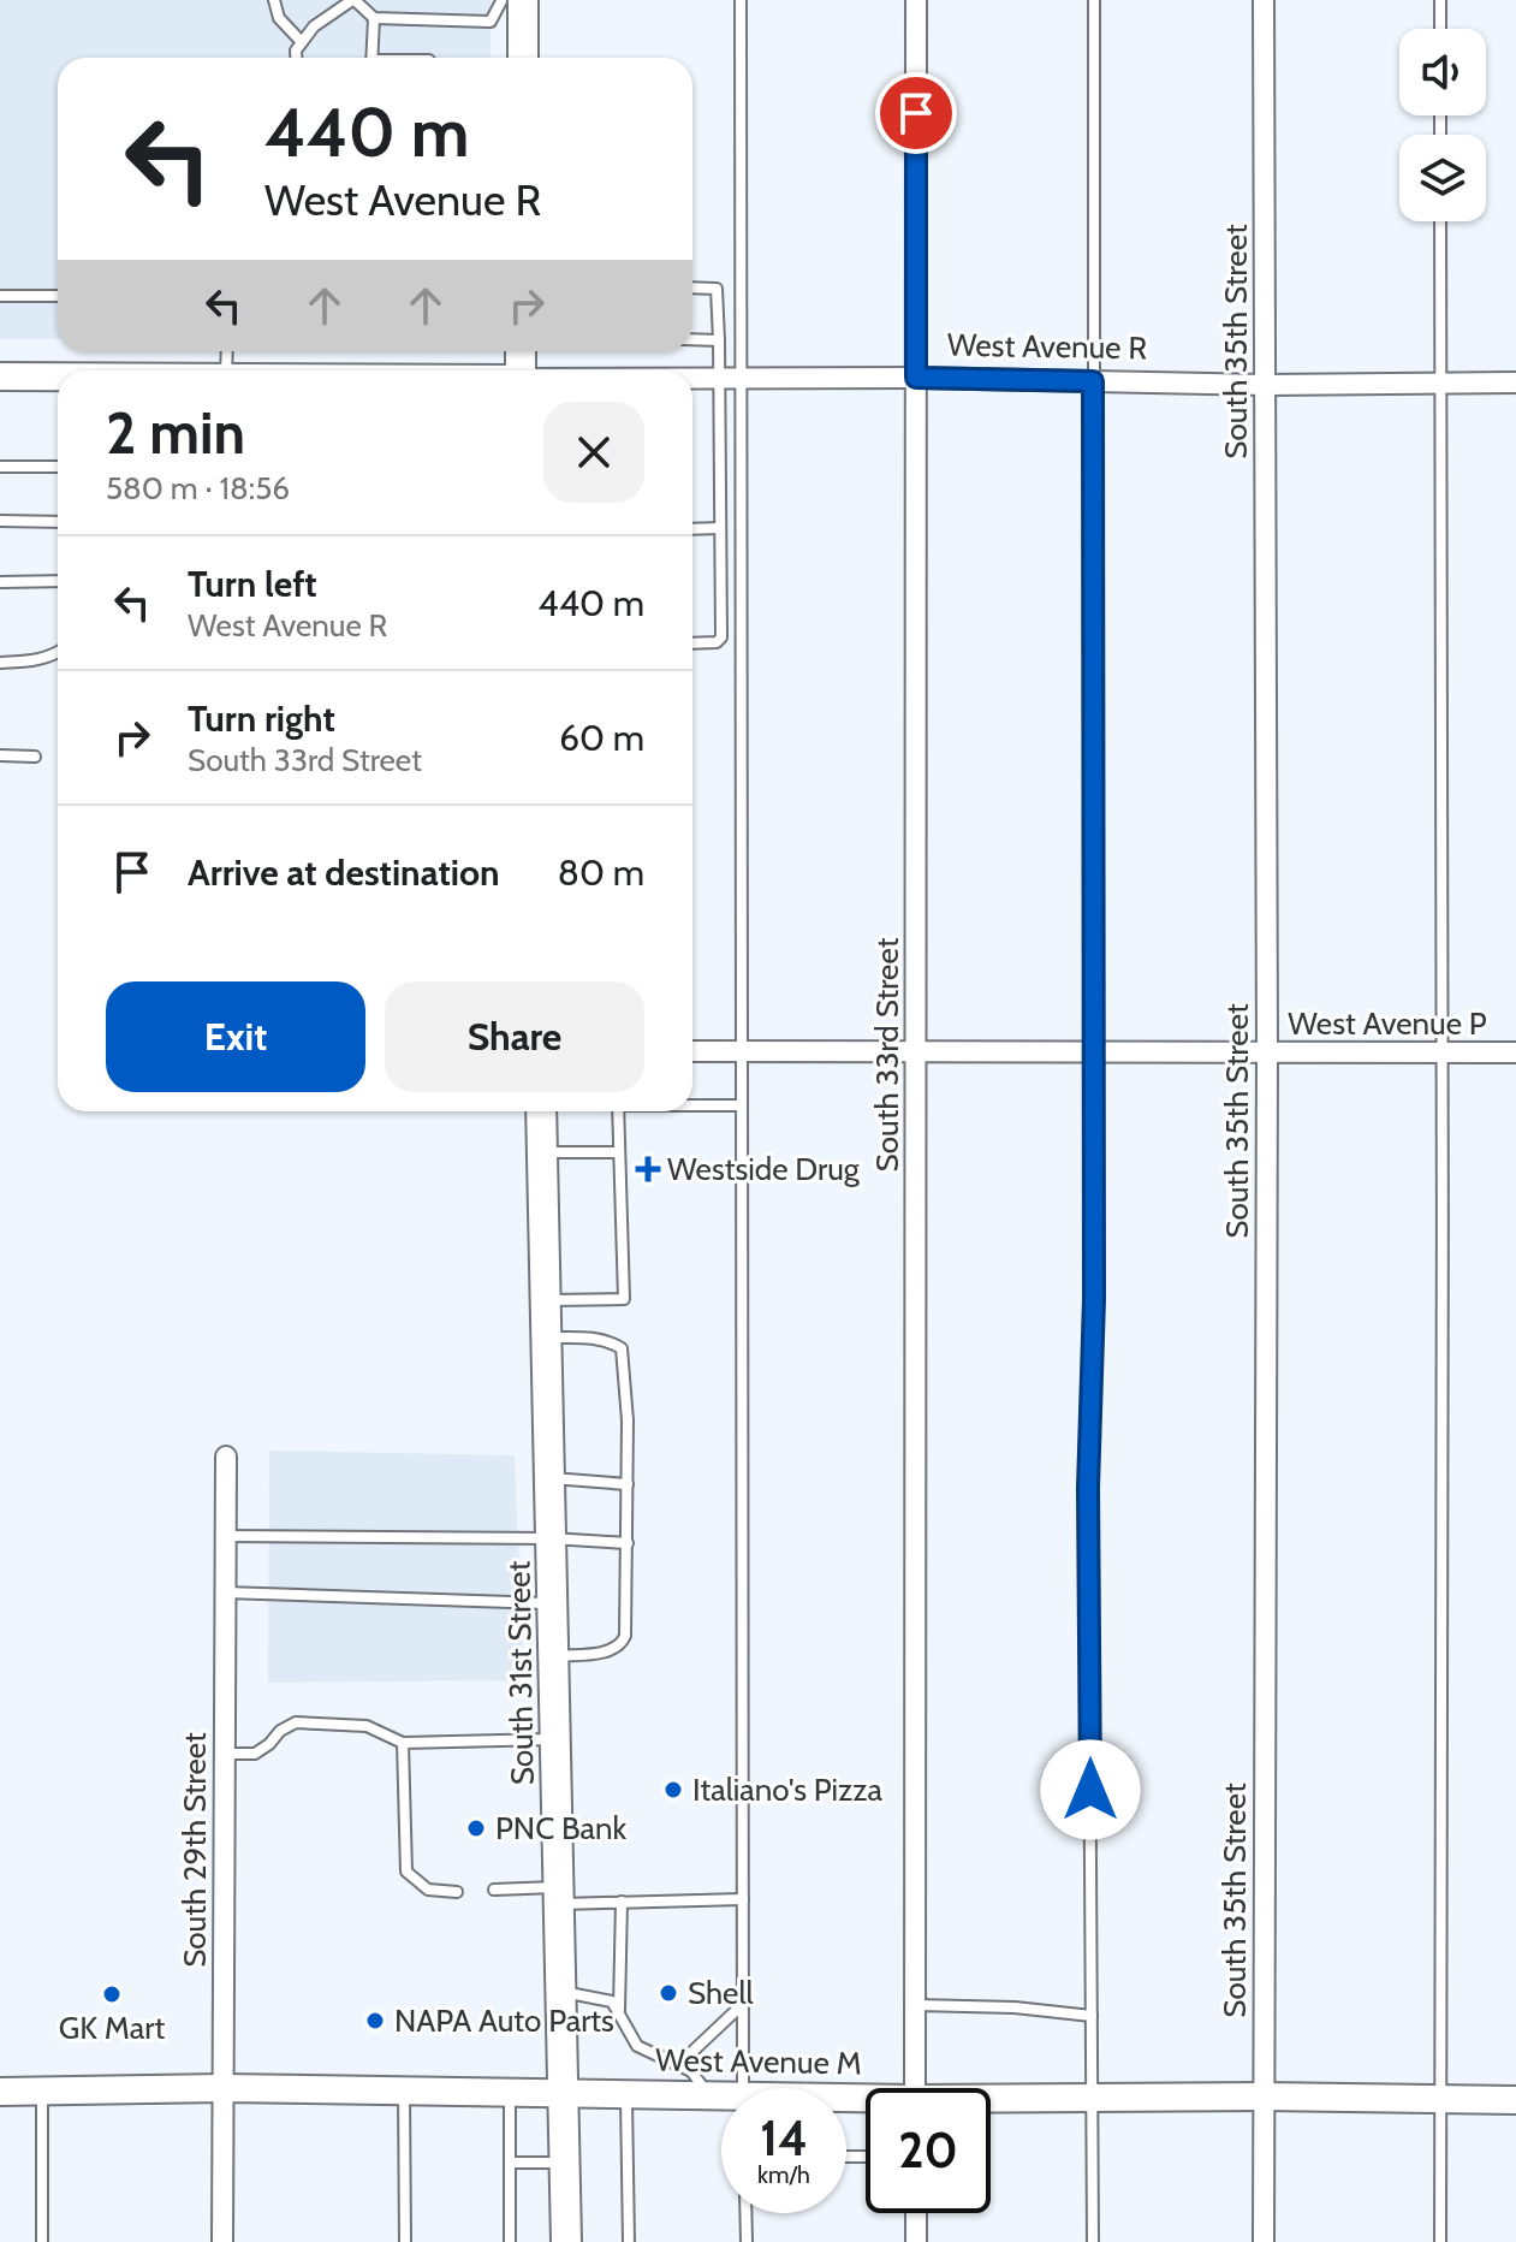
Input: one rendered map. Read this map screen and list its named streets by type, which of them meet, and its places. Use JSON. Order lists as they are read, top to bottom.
{
  "streets": {
    "main road": ["South 31st Street"],
    "street": [
      "South 35th Street",
      "West Avenue R",
      "West Avenue P",
      "South 33rd Street",
      "South 29th Street",
      "West Avenue M"
    ]
  },
  "crossings": [
    ["South 35th Street", "West Avenue R"],
    ["South 35th Street", "West Avenue P"],
    ["South 35th Street", "West Avenue M"],
    ["West Avenue R", "South 33rd Street"],
    ["West Avenue P", "South 33rd Street"],
    ["South 31st Street", "West Avenue M"],
    ["South 29th Street", "West Avenue M"]
  ],
  "places": {
    "health": ["Westside Drug"],
    "other": [
      "Italiano's Pizza",
      "PNC Bank",
      "Shell",
      "GK Mart",
      "NAPA Auto Parts"
    ]
  },
  "page": {
    "turn": ["440 m", "West Avenue R"],
    "heading": ["2 min", "580 m · 18:56"],
    "list": [
      {
        "name": "Turn left",
        "note": "West Avenue R",
        "value": "440 m"
      },
      {
        "name": "Turn right",
        "note": "South 33rd Street",
        "value": "60 m"
      },
      {
        "name": "Arrive at destination",
        "value": "80 m"
      }
    ],
    "buttons": ["Exit", "Share"],
    "speed": "14 km/h",
    "limit": "20"
  }
}
